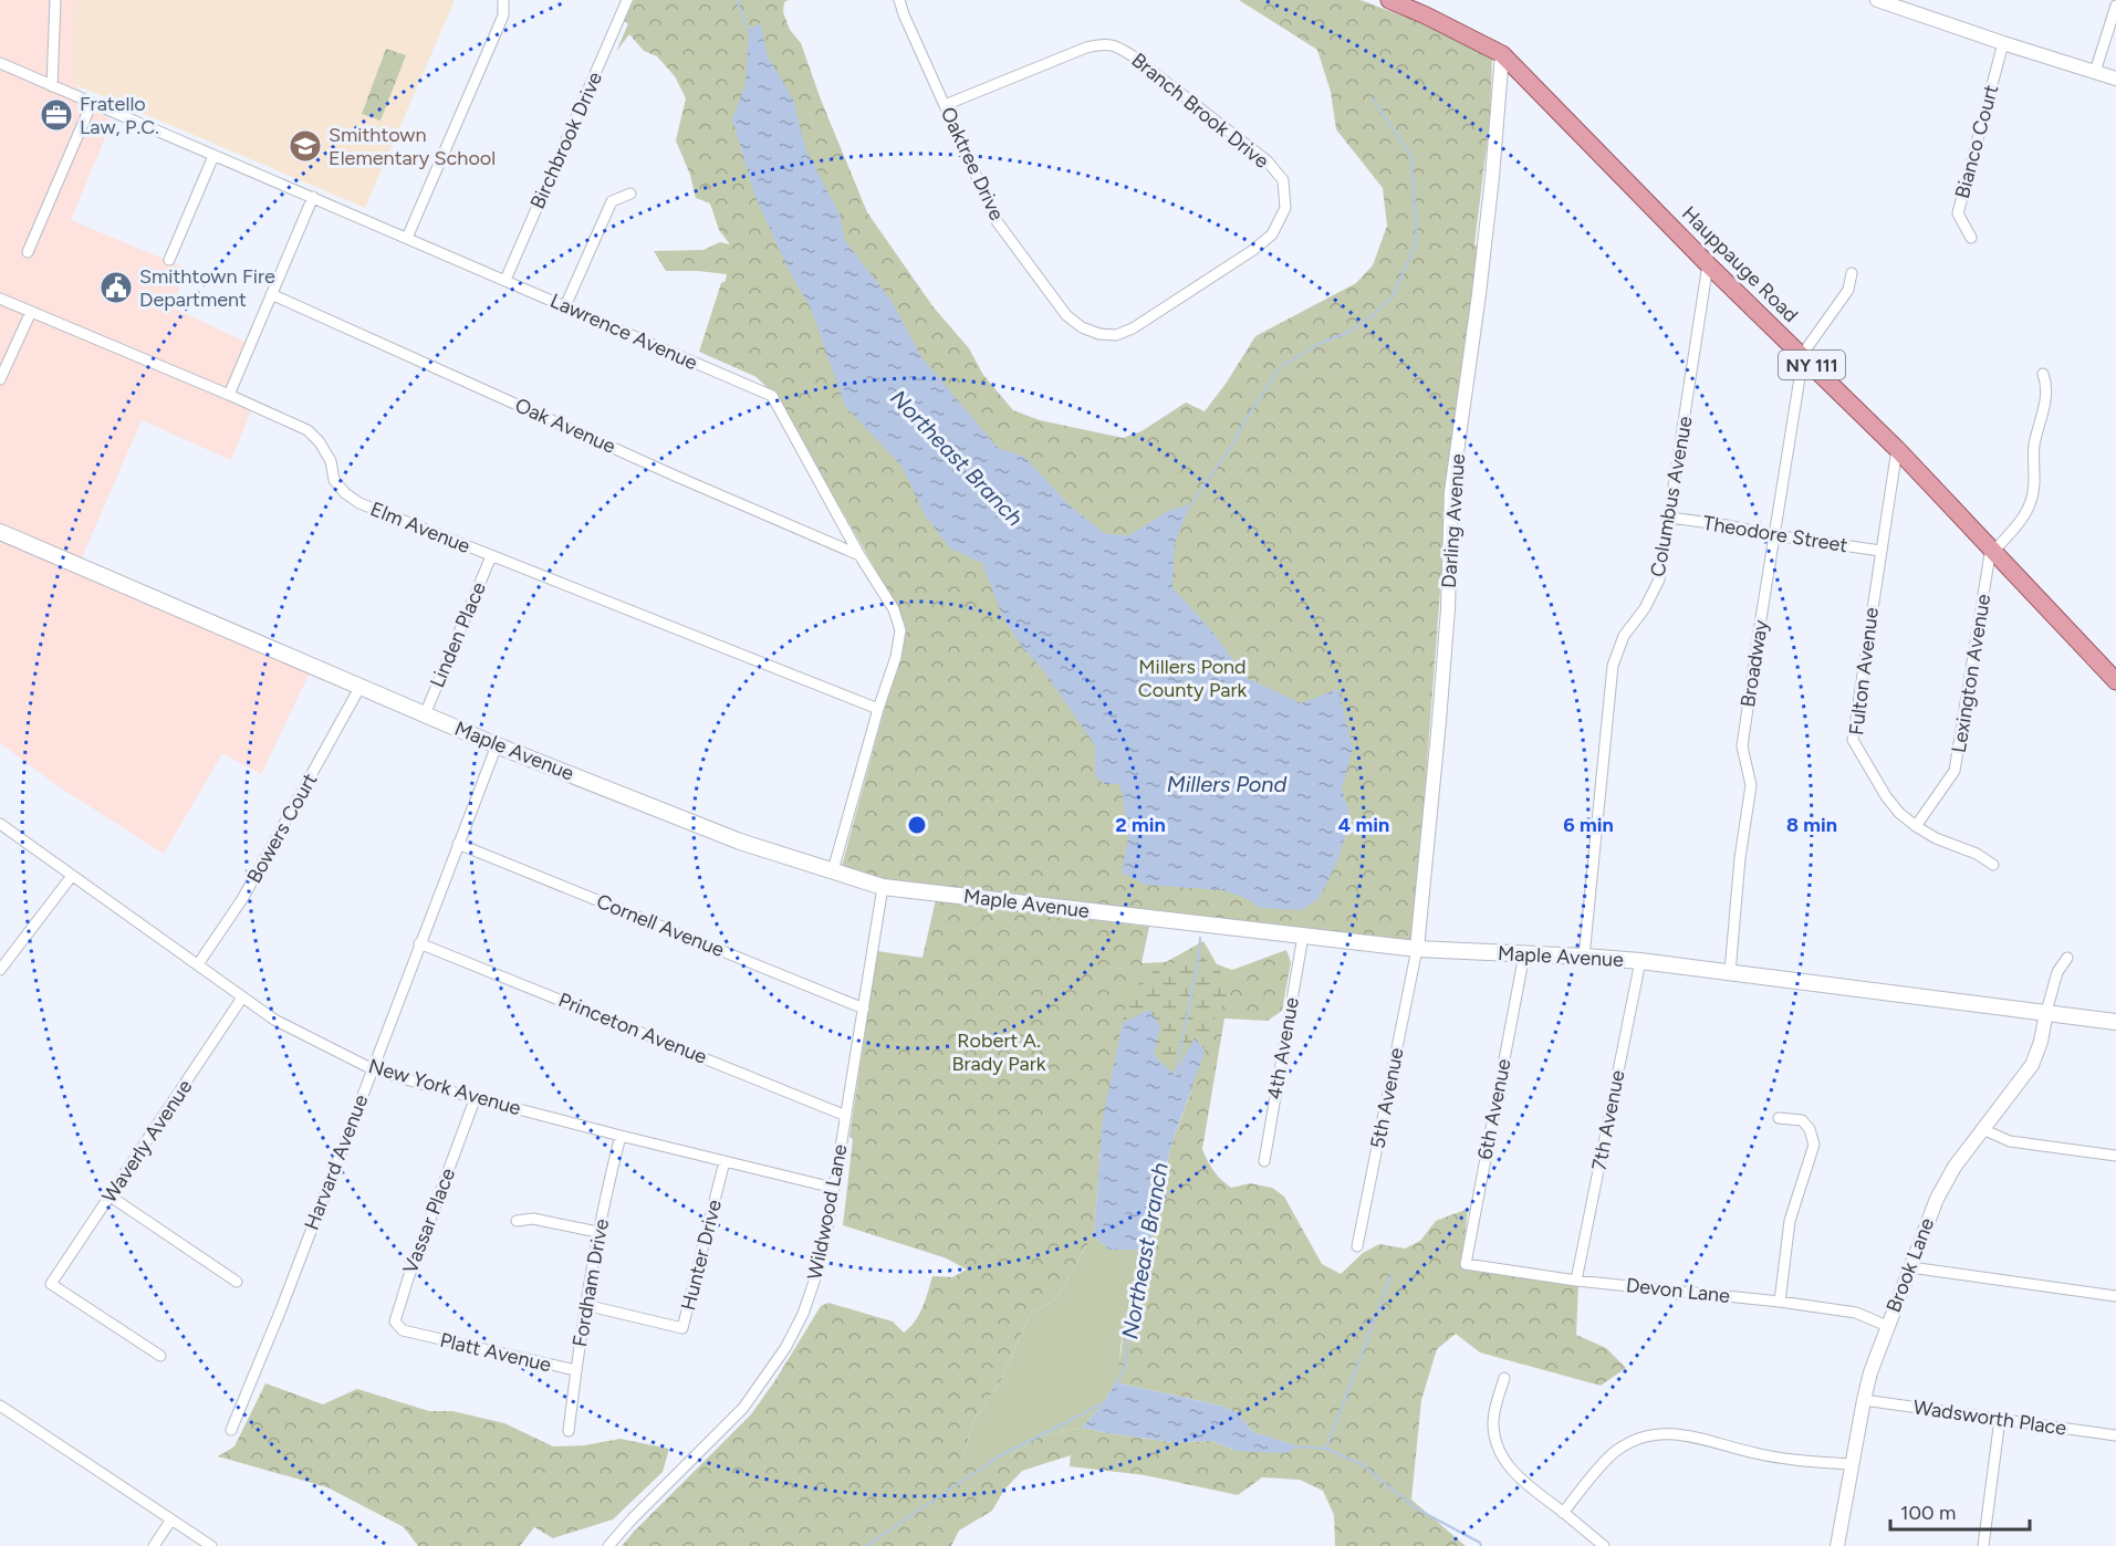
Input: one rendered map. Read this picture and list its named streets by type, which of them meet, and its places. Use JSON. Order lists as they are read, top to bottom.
{
  "streets": {
    "main road": ["Hauppauge Road", "NY 111", "Maple Avenue"],
    "street": [
      "Branch Brook Drive",
      "Birchbrook Drive",
      "Bianco Court",
      "Oaktree Drive",
      "Lawrence Avenue",
      "Oak Avenue",
      "Columbus Avenue",
      "Darling Avenue",
      "Elm Avenue",
      "Theodore Street",
      "Linden Place",
      "Broadway",
      "Fulton Avenue",
      "Lexington Avenue",
      "Bowers Court",
      "Cornell Avenue",
      "Princeton Avenue",
      "4th Avenue",
      "New York Avenue",
      "5th Avenue",
      "6th Avenue",
      "7th Avenue",
      "Waverly Avenue",
      "Harvard Avenue",
      "Wildwood Lane",
      "Vassar Place",
      "Hunter Drive",
      "Brook Lane",
      "Fordham Drive",
      "Devon Lane",
      "Platt Avenue",
      "Wadsworth Place"
    ]
  },
  "crossings": [
    ["Branch Brook Drive", "Oaktree Drive"],
    ["Birchbrook Drive", "Lawrence Avenue"],
    ["Hauppauge Road", "Columbus Avenue"],
    ["Hauppauge Road", "Darling Avenue"],
    ["Hauppauge Road", "Broadway"],
    ["Hauppauge Road", "Fulton Avenue"],
    ["Hauppauge Road", "Lexington Avenue"],
    ["Lawrence Avenue", "Oak Avenue"],
    ["Lawrence Avenue", "Elm Avenue"],
    ["Lawrence Avenue", "Maple Avenue"],
    ["Columbus Avenue", "Theodore Street"],
    ["Columbus Avenue", "Maple Avenue"],
    ["Darling Avenue", "Maple Avenue"],
    ["Darling Avenue", "5th Avenue"],
    ["Elm Avenue", "Linden Place"],
    ["Theodore Street", "Broadway"],
    ["Theodore Street", "Fulton Avenue"],
    ["Linden Place", "Maple Avenue"],
    ["Broadway", "Maple Avenue"],
    ["Fulton Avenue", "Lexington Avenue"],
    ["Maple Avenue", "Bowers Court"],
    ["Maple Avenue", "4th Avenue"],
    ["Maple Avenue", "5th Avenue"],
    ["Maple Avenue", "6th Avenue"],
    ["Maple Avenue", "7th Avenue"],
    ["Maple Avenue", "Harvard Avenue"],
    ["Maple Avenue", "Wildwood Lane"],
    ["Maple Avenue", "Brook Lane"],
    ["Bowers Court", "New York Avenue"],
    ["Cornell Avenue", "Harvard Avenue"],
    ["Cornell Avenue", "Wildwood Lane"],
    ["Princeton Avenue", "Harvard Avenue"],
    ["Princeton Avenue", "Wildwood Lane"],
    ["New York Avenue", "Waverly Avenue"],
    ["New York Avenue", "Harvard Avenue"],
    ["New York Avenue", "Wildwood Lane"],
    ["New York Avenue", "Vassar Place"],
    ["New York Avenue", "Hunter Drive"],
    ["New York Avenue", "Fordham Drive"],
    ["6th Avenue", "Devon Lane"],
    ["7th Avenue", "Devon Lane"],
    ["Vassar Place", "Platt Avenue"],
    ["Hunter Drive", "Fordham Drive"],
    ["Brook Lane", "Devon Lane"],
    ["Brook Lane", "Wadsworth Place"],
    ["Fordham Drive", "Platt Avenue"]
  ],
  "water": ["Northeast Branch", "Millers Pond"],
  "parks": ["Millers Pond County Park", "Robert A. Brady Park"],
  "places": {
    "office": ["Fratello Law, P.C."],
    "school or university": ["Smithtown Elementary School"],
    "public building": ["Smithtown Fire Department"]
  },
  "scale_bar": "100 m",
  "rings": [
    "2 min",
    "4 min",
    "6 min",
    "8 min"
  ]
}
